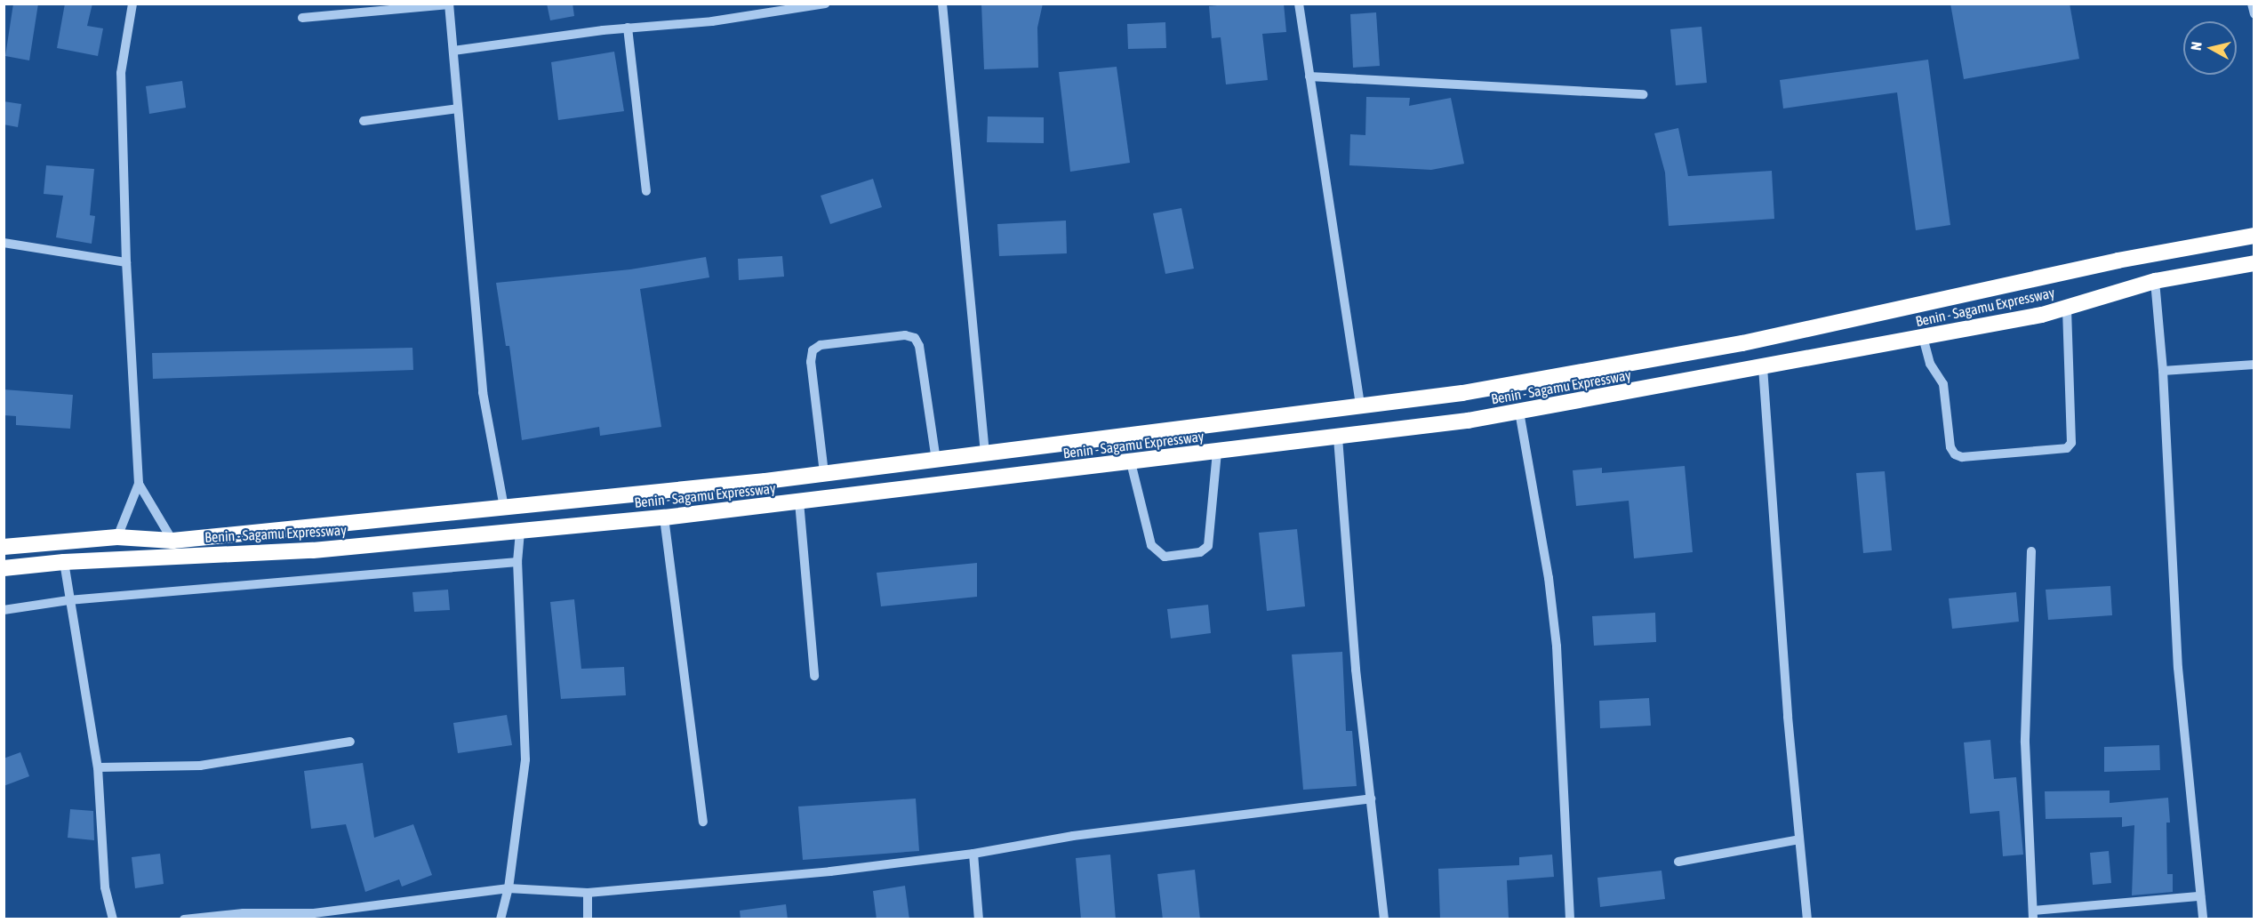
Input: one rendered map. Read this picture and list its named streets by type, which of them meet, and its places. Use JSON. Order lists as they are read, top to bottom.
{
  "streets": {
    "highway": ["Benin - Sagamu Expressway"]
  },
  "north": "left"
}
